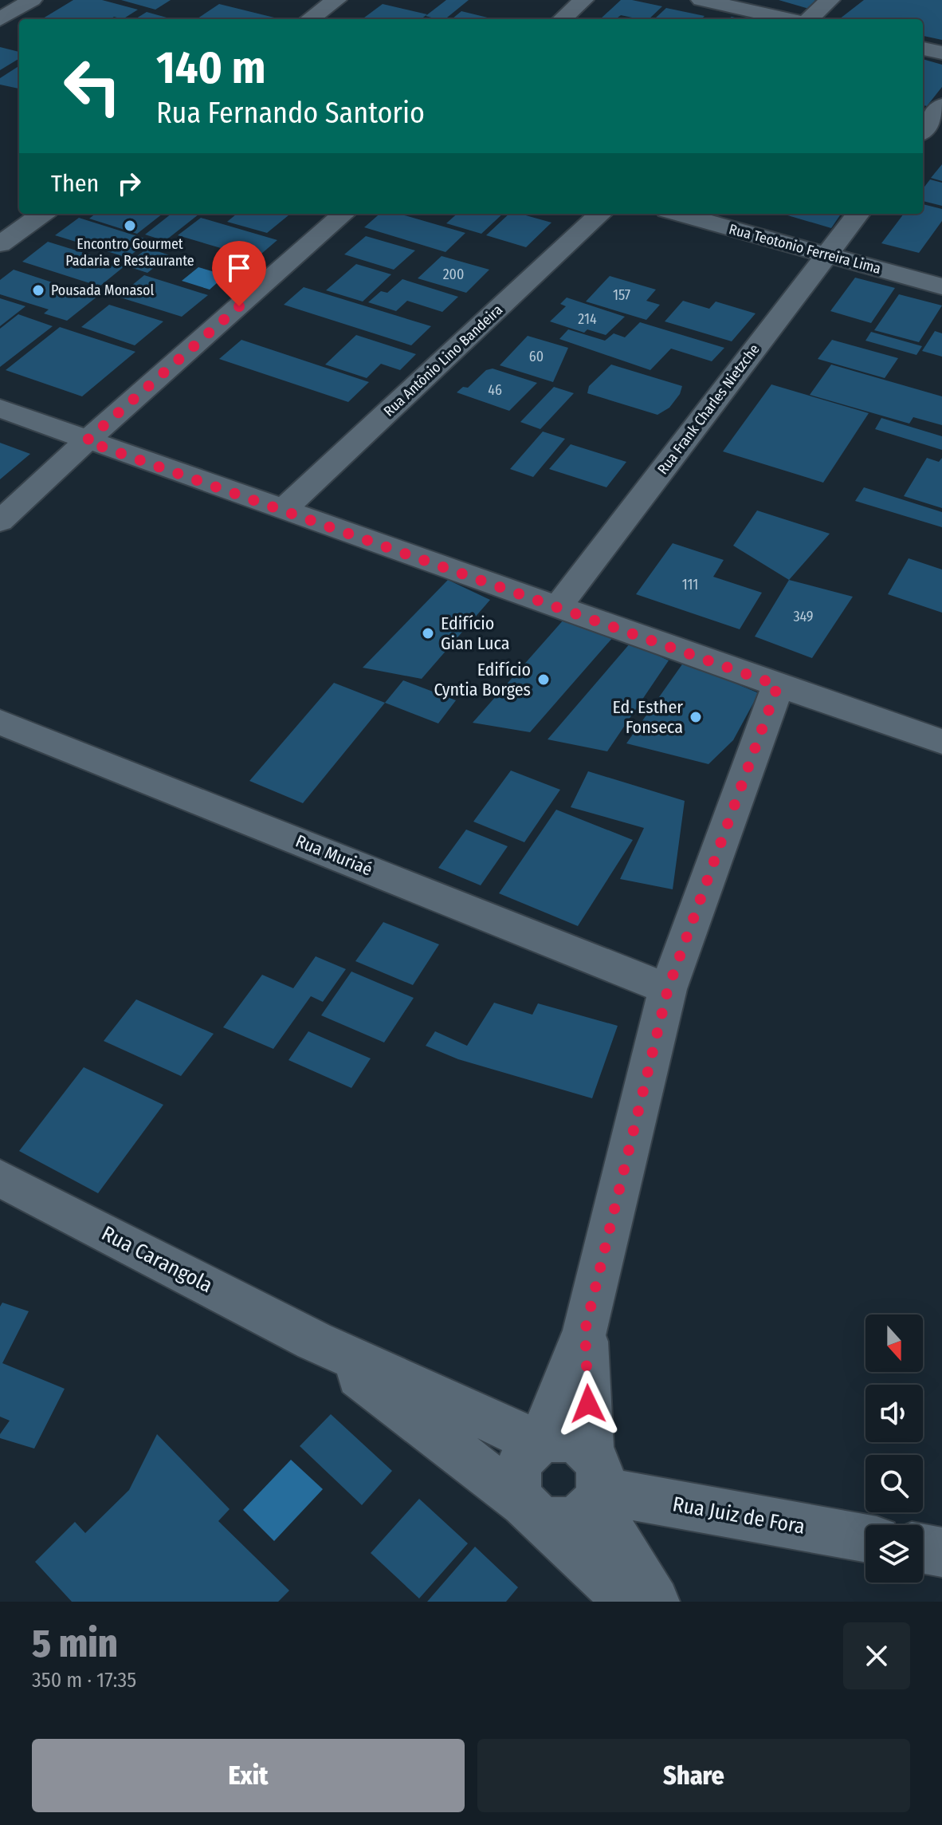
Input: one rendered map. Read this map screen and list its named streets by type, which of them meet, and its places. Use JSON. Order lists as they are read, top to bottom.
{
  "streets": {
    "street": [
      "Rua Teotonio Ferreira Lima",
      "Rua Antônio Lino Bandeira",
      "Rua Frank Charles Nietzche",
      "Rua Muriaé",
      "Rua Carangola",
      "Rua Juiz de Fora"
    ]
  },
  "crossings": [
    ["Rua Teotonio Ferreira Lima", "Rua Frank Charles Nietzche"],
    ["Rua Carangola", "Rua Juiz de Fora"]
  ],
  "places": [
    "Encontro Gourmet Padaria e Restaurante",
    "Pousada Monasol",
    "Edifício Gian Luca",
    "Edifício Cyntia Borges",
    "Ed. Esther Fonseca"
  ],
  "house_numbers": [
    "200",
    "157",
    "214",
    "60",
    "46",
    "111",
    "349"
  ],
  "north": "bottom",
  "page": {
    "turn": ["140 m", "Rua Fernando Santorio"],
    "then": "Then",
    "heading": ["5 min", "350 m · 17:35"],
    "buttons": ["Exit", "Share"]
  }
}
